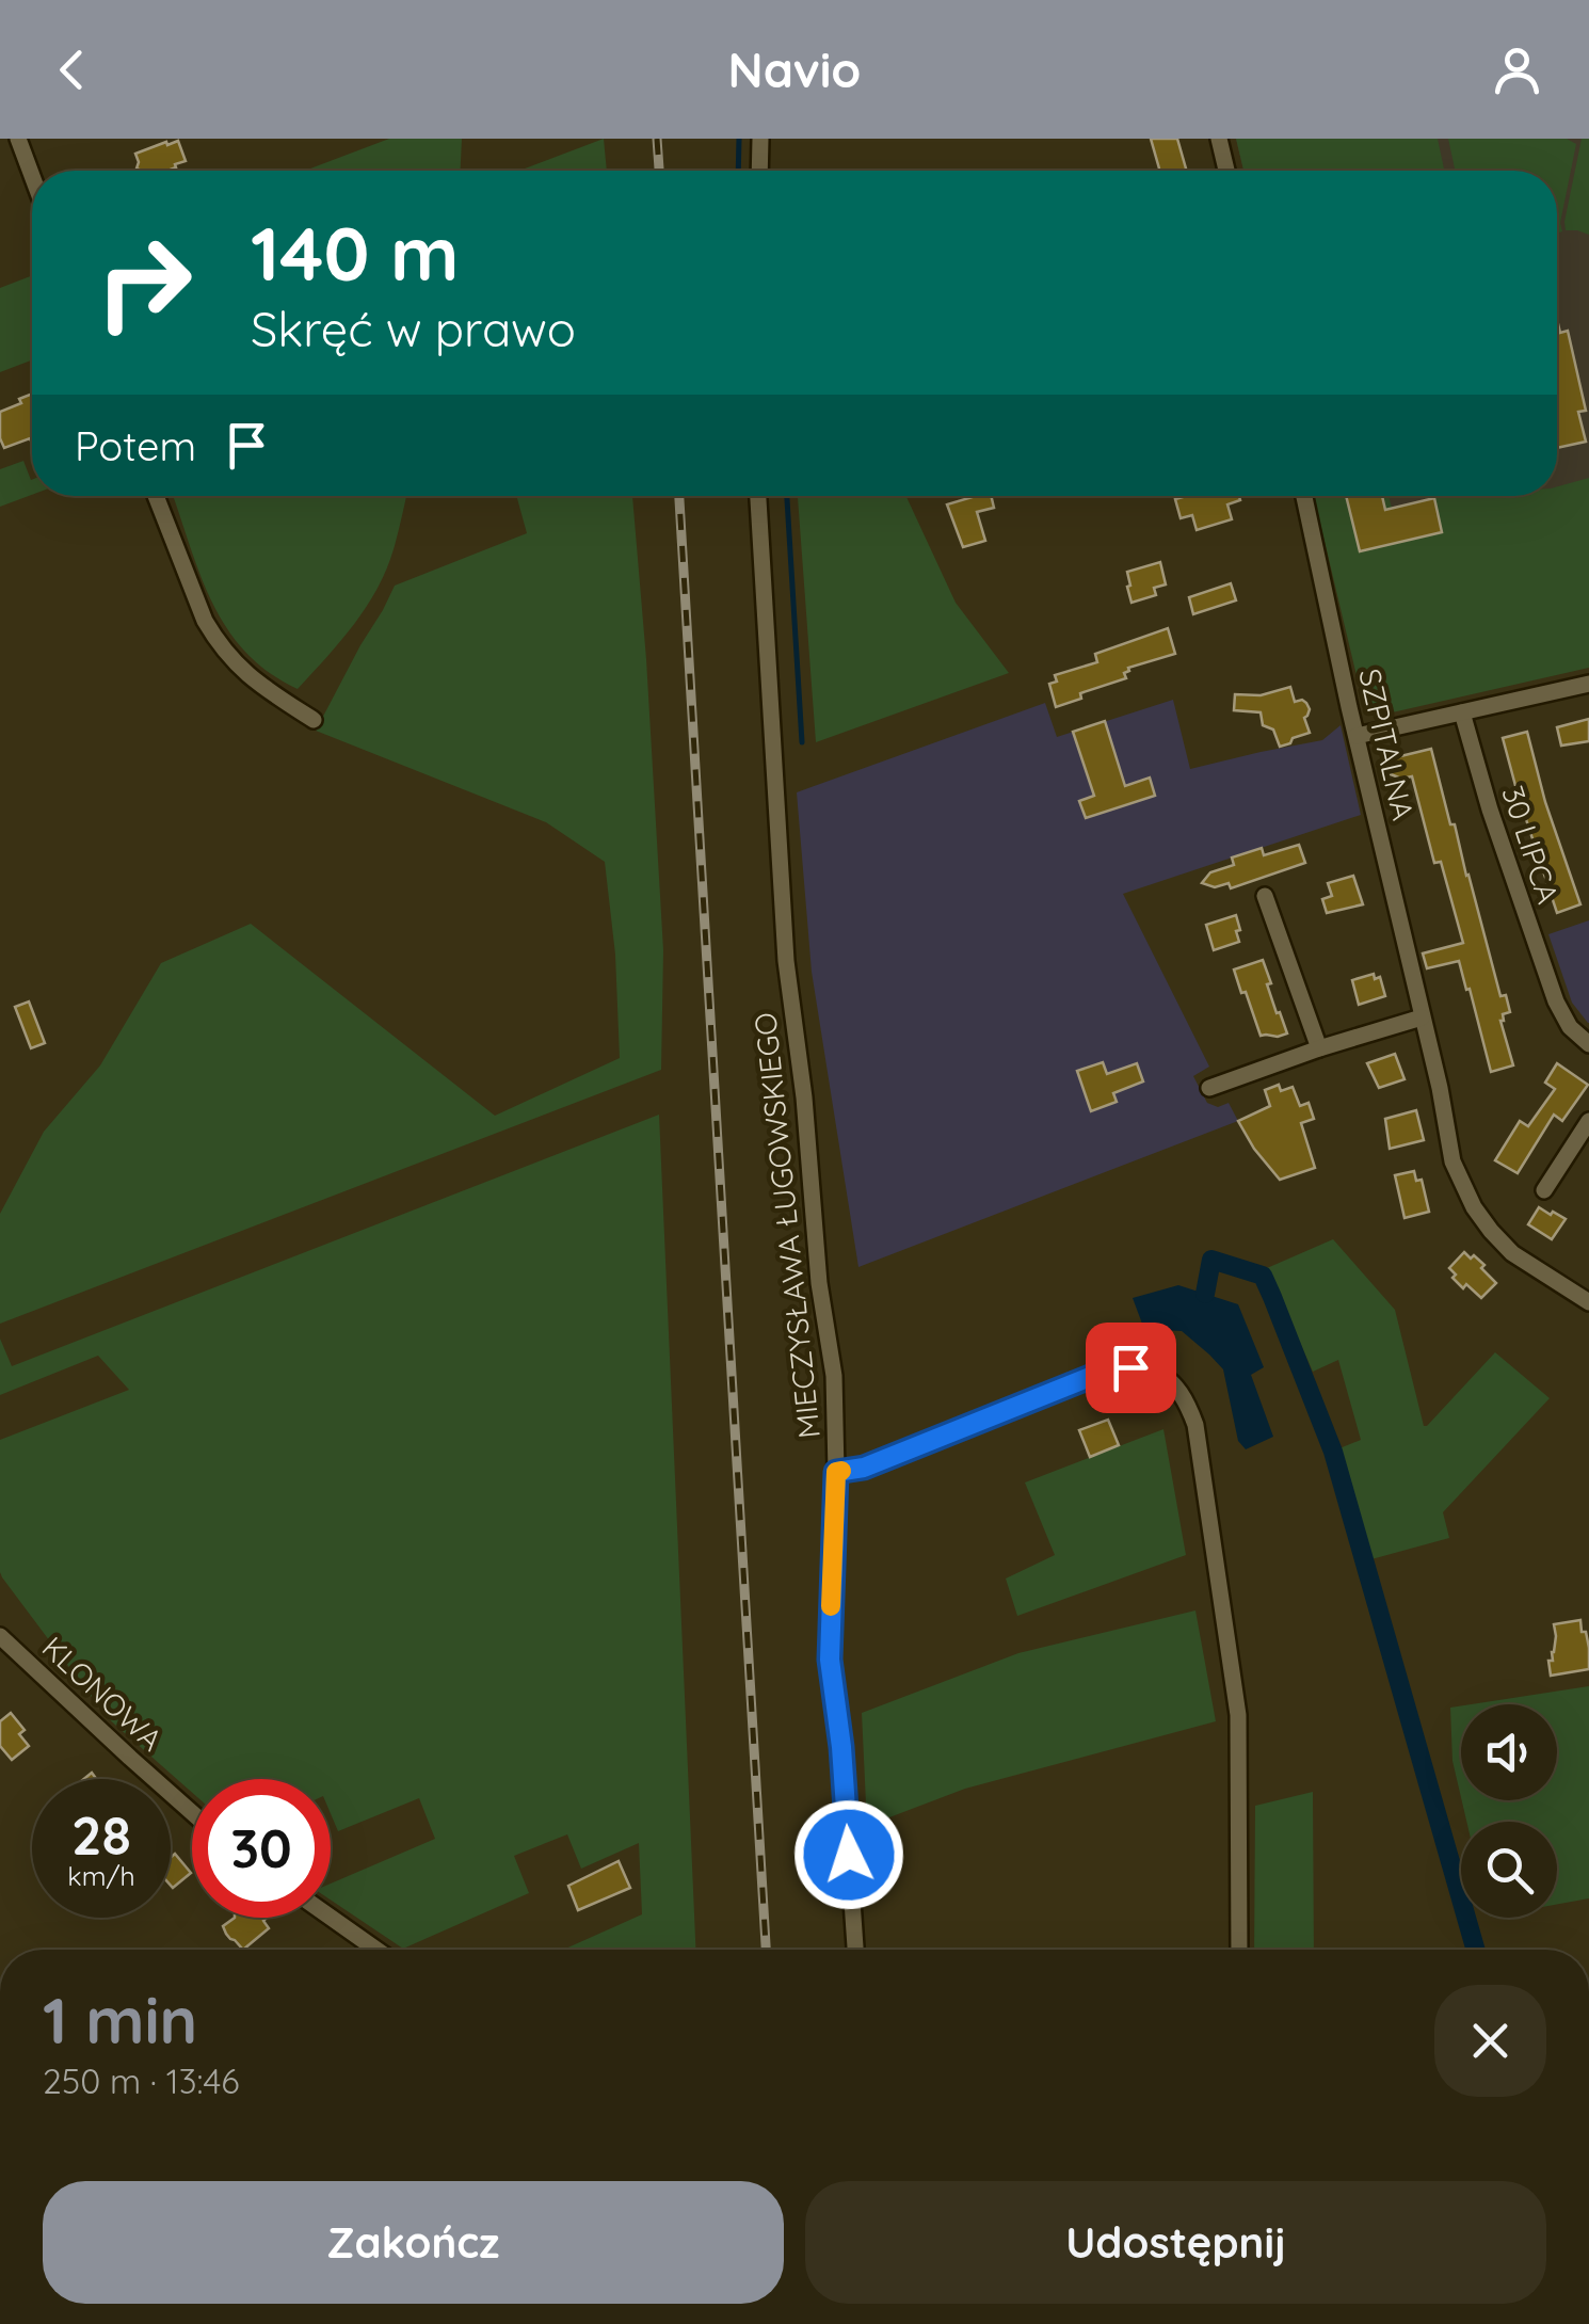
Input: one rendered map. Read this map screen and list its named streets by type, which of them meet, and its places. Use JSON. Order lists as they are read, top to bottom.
{
  "streets": {
    "street": [
      "SZPITALNA",
      "30 LIPCA",
      "MIECZYSŁAWA ŁUGOWSKIEGO",
      "KLONOWA"
    ]
  },
  "page": {
    "header": "Navio",
    "turn": ["140 m", "Skręć w prawo"],
    "then": "Potem",
    "speed": "28 km/h",
    "limit": "30",
    "heading": ["1 min", "250 m · 13:46"],
    "buttons": ["Zakończ", "Udostępnij"]
  }
}
